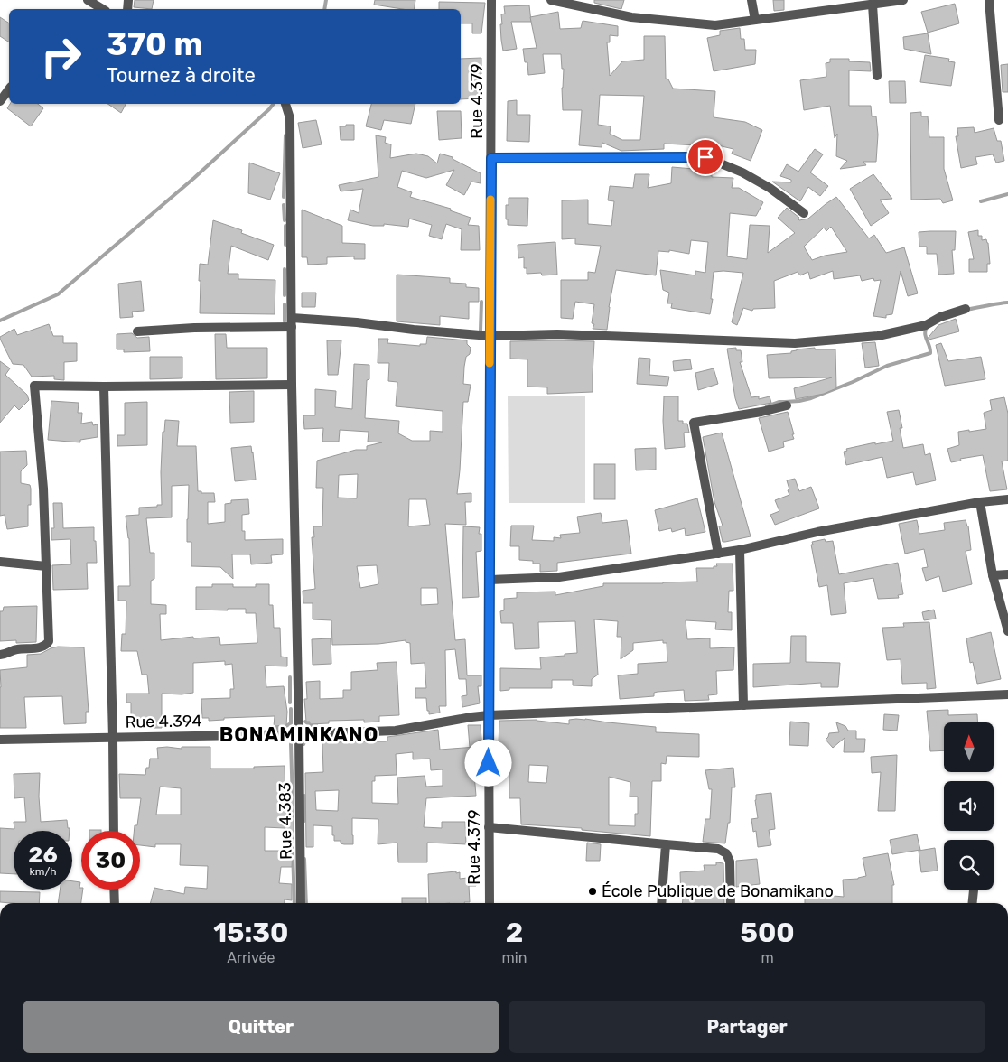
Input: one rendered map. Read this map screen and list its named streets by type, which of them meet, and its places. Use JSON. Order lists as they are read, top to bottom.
{
  "streets": {
    "street": ["Rue 4.379", "Rue 4.394", "Rue 4.383"]
  },
  "crossings": [
    ["Rue 4.379", "Rue 4.394"],
    ["Rue 4.394", "Rue 4.383"]
  ],
  "districts": ["BONAMINKANO"],
  "places": ["École Publique de Bonamikano"],
  "north": "top",
  "page": {
    "turn": ["370 m", "Tournez à droite"],
    "speed": "26 km/h",
    "limit": "30",
    "eta": [
      "15:30",
      "Arrivée",
      "2",
      "min",
      "500",
      "m"
    ],
    "buttons": ["Quitter", "Partager"]
  }
}
